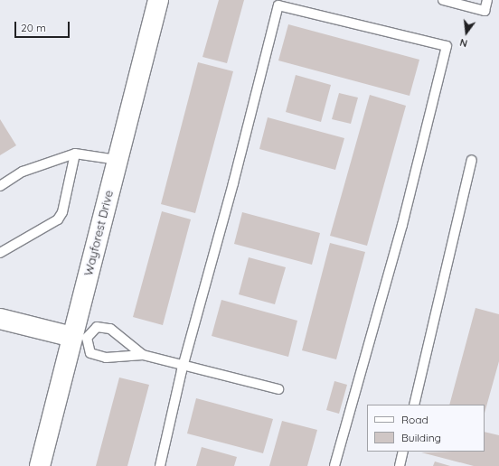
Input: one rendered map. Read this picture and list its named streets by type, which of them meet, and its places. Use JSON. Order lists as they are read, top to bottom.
{
  "streets": {
    "street": ["Wayforest Drive"]
  },
  "legend": ["Road", "Building"],
  "scale_bar": "20 m",
  "north": "bottom"
}
